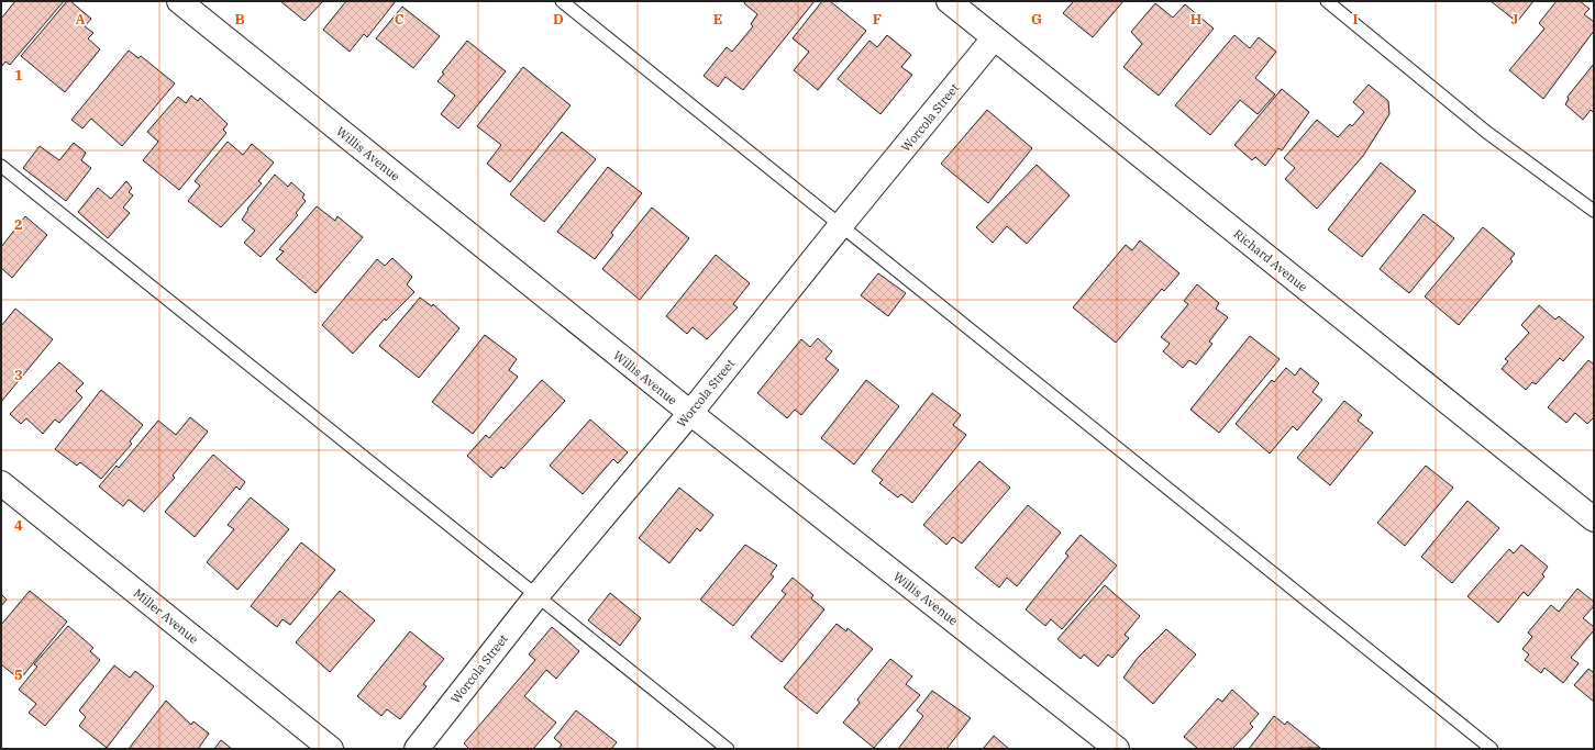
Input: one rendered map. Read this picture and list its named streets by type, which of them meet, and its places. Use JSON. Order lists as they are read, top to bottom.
{
  "streets": {
    "street": [
      "Worcola Street",
      "Willis Avenue",
      "Richard Avenue",
      "Miller Avenue"
    ]
  },
  "crossings": [
    ["Worcola Street", "Willis Avenue"],
    ["Worcola Street", "Richard Avenue"]
  ],
  "grid": {
    "columns": [
      "A",
      "B",
      "C",
      "D",
      "E",
      "F",
      "G",
      "H",
      "I",
      "J"
    ],
    "rows": [
      "1",
      "2",
      "3",
      "4",
      "5"
    ]
  }
}
